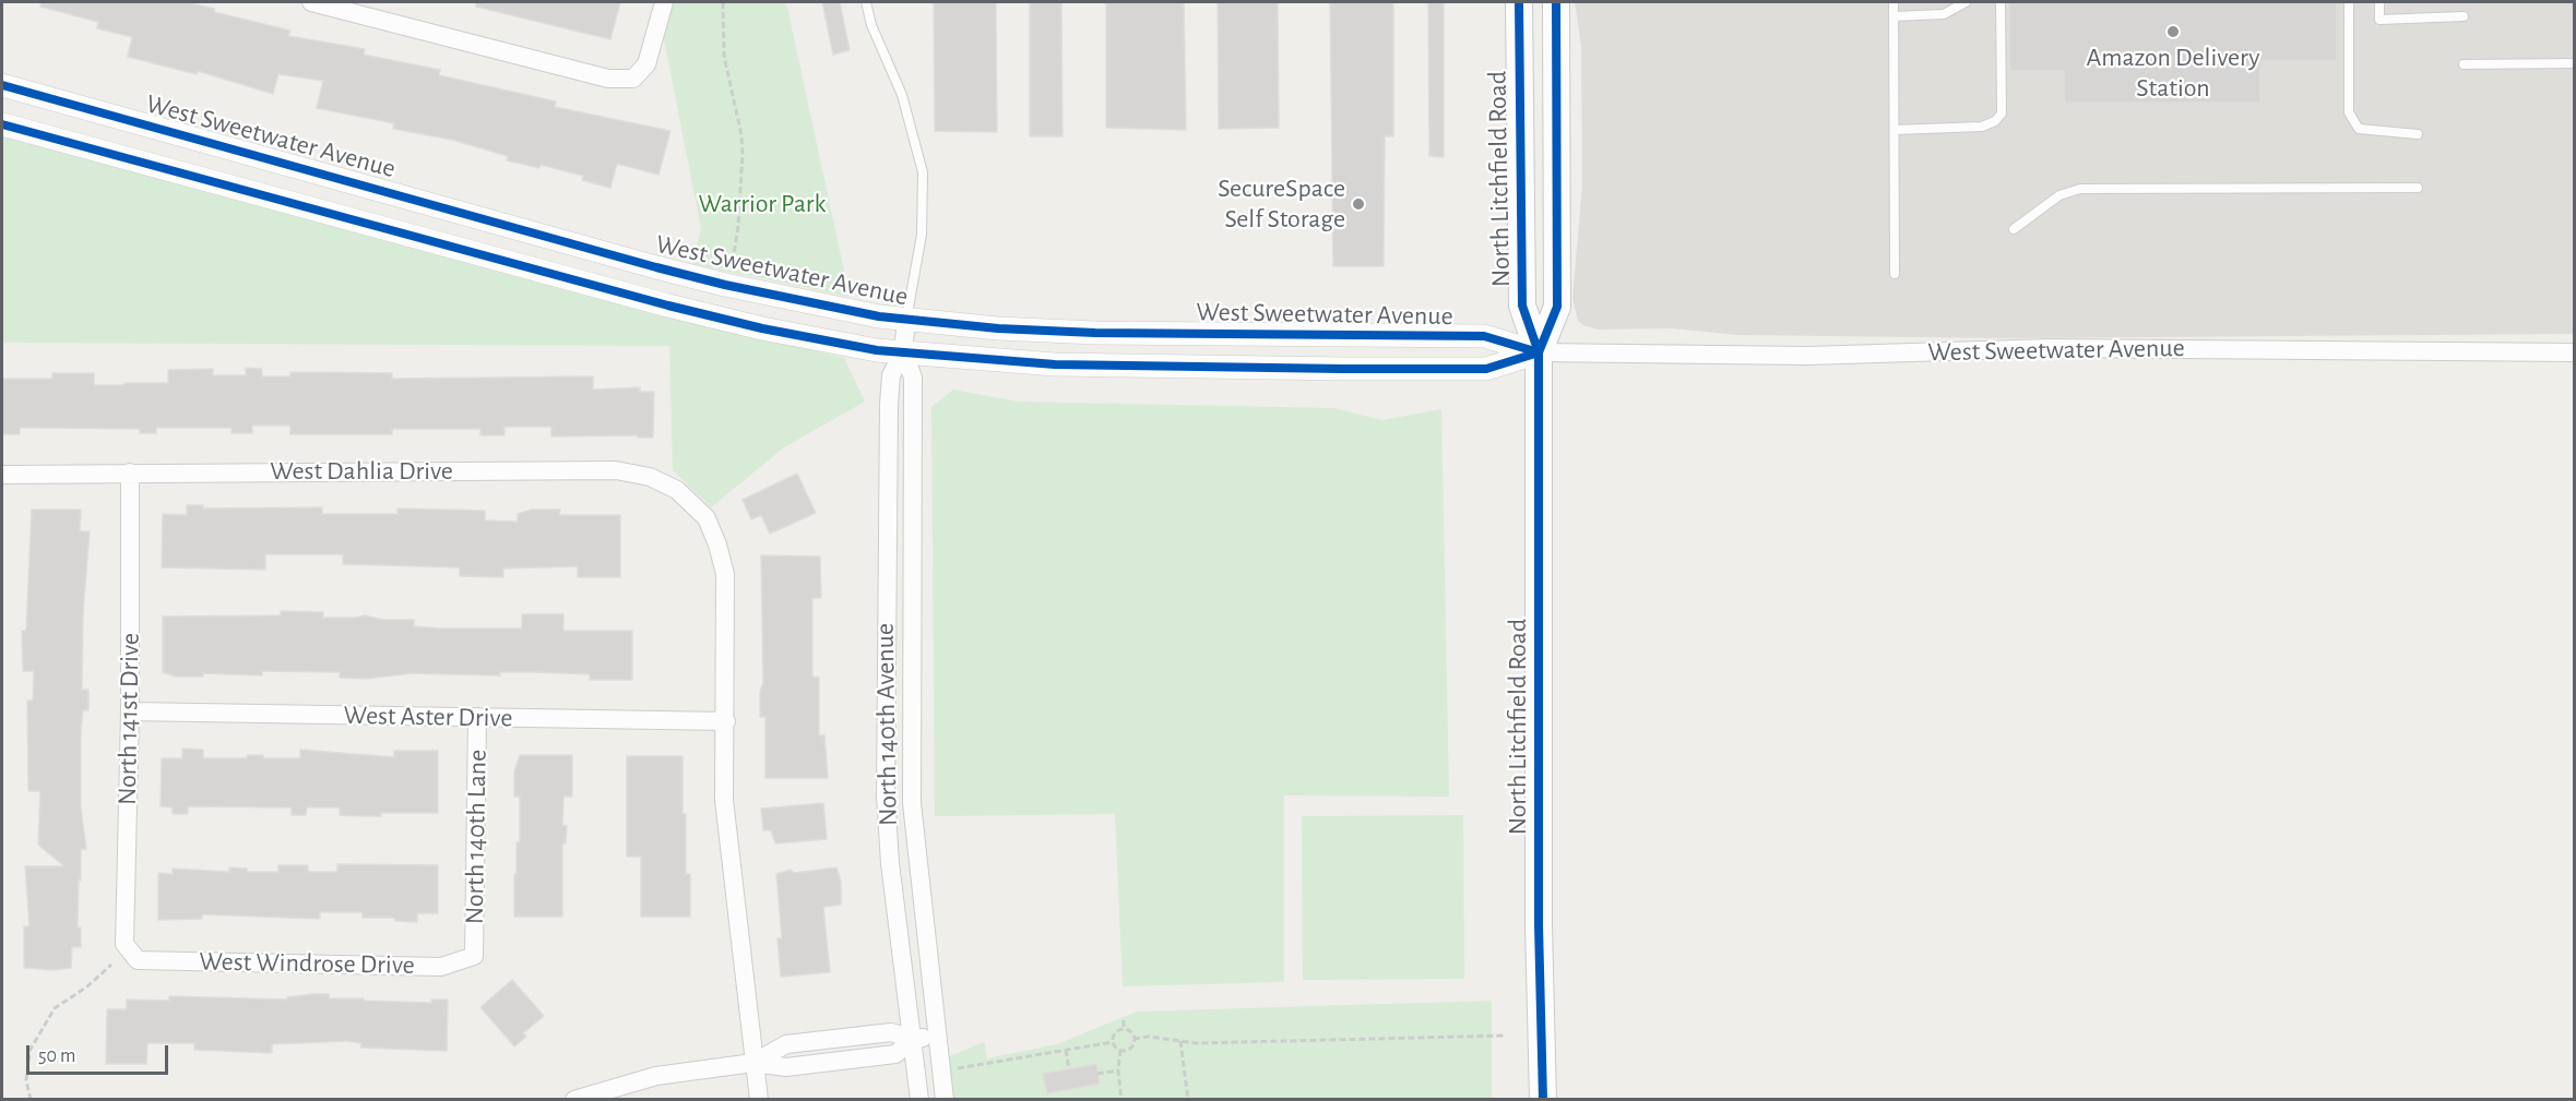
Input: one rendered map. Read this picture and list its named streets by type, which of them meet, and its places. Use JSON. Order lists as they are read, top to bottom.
{
  "streets": {
    "main road": ["North Litchfield Road"],
    "street": [
      "West Sweetwater Avenue",
      "West Dahlia Drive",
      "West Aster Drive",
      "North 141st Drive",
      "North 140th Avenue",
      "North 140th Lane",
      "West Windrose Drive"
    ]
  },
  "crossings": [
    ["West Sweetwater Avenue", "North Litchfield Road"],
    ["West Sweetwater Avenue", "North 140th Avenue"],
    ["West Dahlia Drive", "West Aster Drive"],
    ["West Dahlia Drive", "North 141st Drive"],
    ["West Aster Drive", "North 141st Drive"],
    ["West Aster Drive", "North 140th Lane"],
    ["North 141st Drive", "West Windrose Drive"],
    ["North 140th Lane", "West Windrose Drive"]
  ],
  "parks": ["Warrior Park"],
  "places": ["Amazon Delivery Station", "SecureSpace Self Storage"],
  "scale_bar": "50 m"
}
